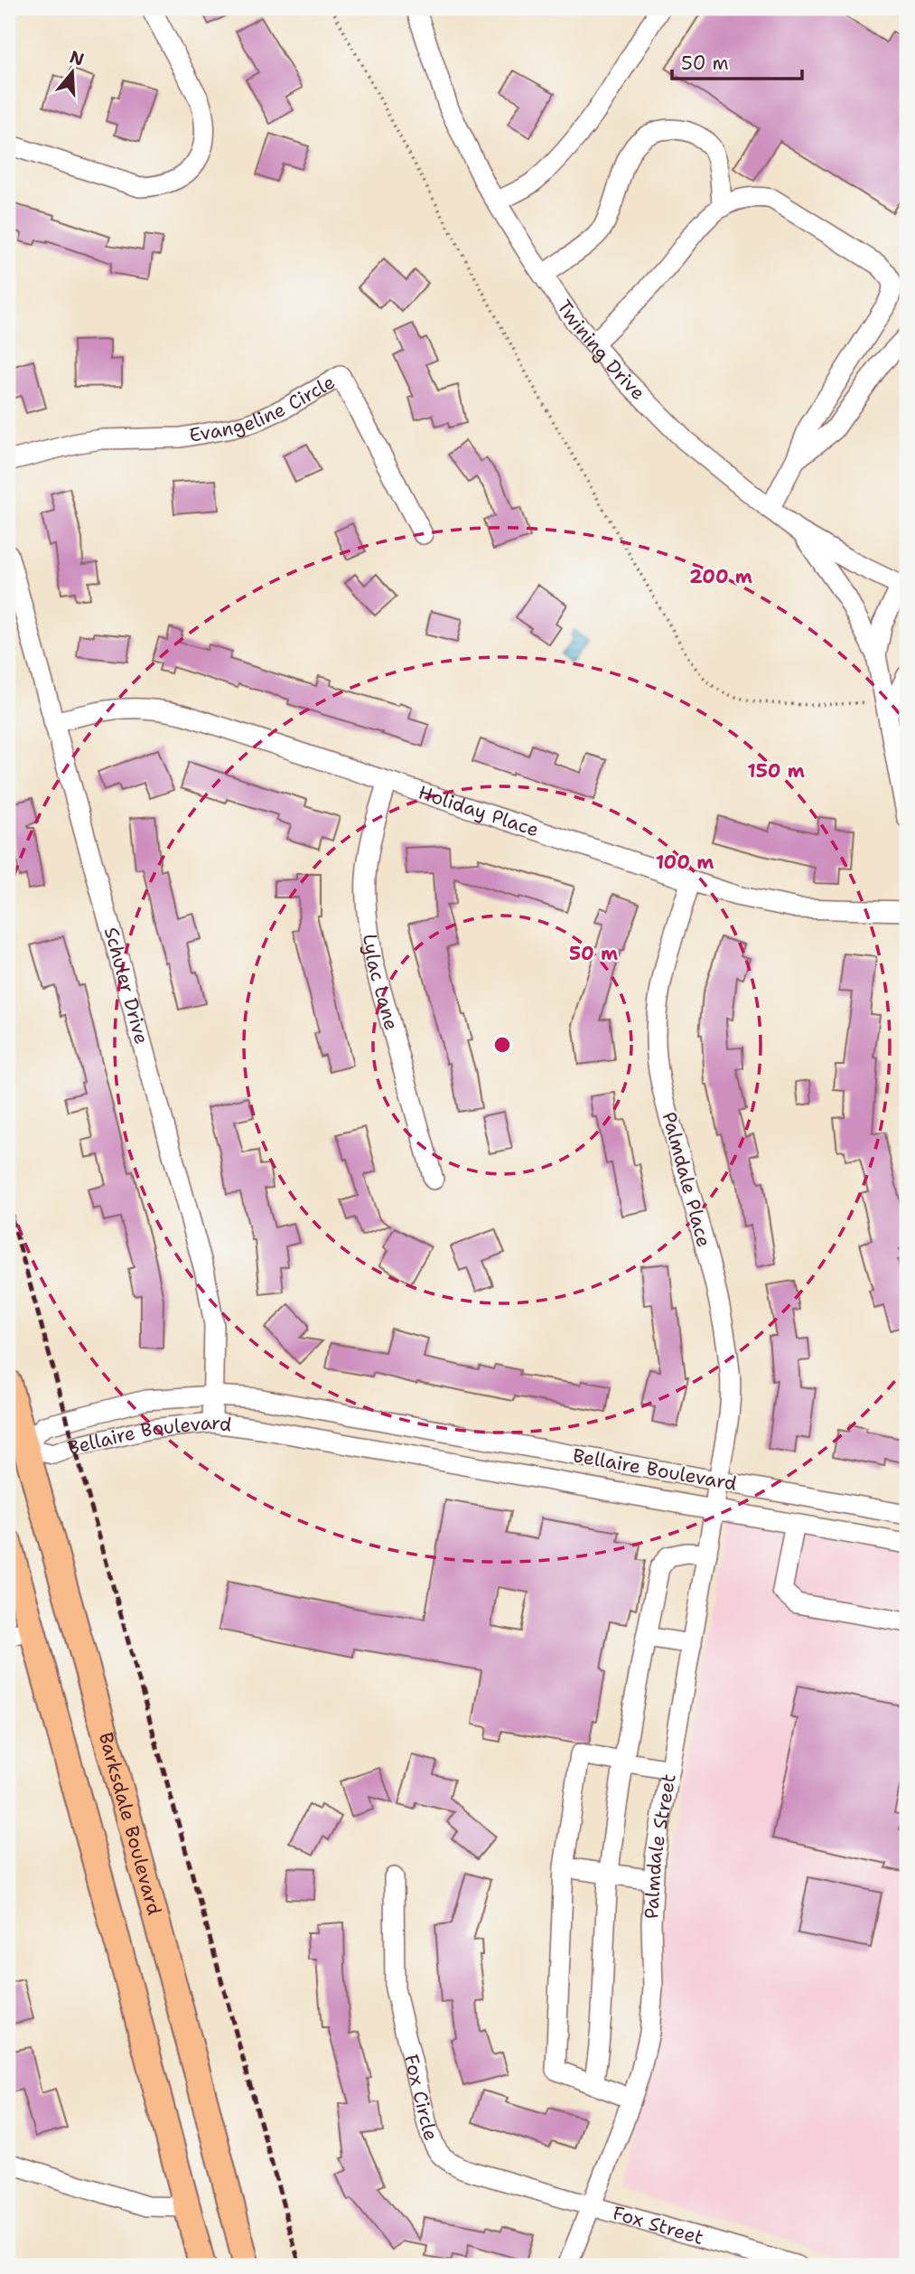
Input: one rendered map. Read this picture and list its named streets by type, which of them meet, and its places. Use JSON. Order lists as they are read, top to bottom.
{
  "streets": {
    "main road": ["Barksdale Boulevard"],
    "street": [
      "Twining Drive",
      "Evangeline Circle",
      "Holiday Place",
      "Lylac Lane",
      "Schuler Drive",
      "Palmdale Place",
      "Bellaire Boulevard",
      "Palmdale Street",
      "Fox Circle",
      "Fox Street"
    ]
  },
  "crossings": [
    ["Holiday Place", "Lylac Lane"],
    ["Holiday Place", "Schuler Drive"],
    ["Holiday Place", "Palmdale Place"],
    ["Schuler Drive", "Bellaire Boulevard"],
    ["Palmdale Place", "Bellaire Boulevard"],
    ["Palmdale Place", "Palmdale Street"],
    ["Bellaire Boulevard", "Barksdale Boulevard"],
    ["Bellaire Boulevard", "Palmdale Street"],
    ["Palmdale Street", "Fox Circle"],
    ["Palmdale Street", "Fox Street"],
    ["Fox Circle", "Fox Street"]
  ],
  "scale_bar": "50 m",
  "north": "top",
  "rings": [
    "200 m",
    "150 m",
    "100 m",
    "50 m"
  ]
}
